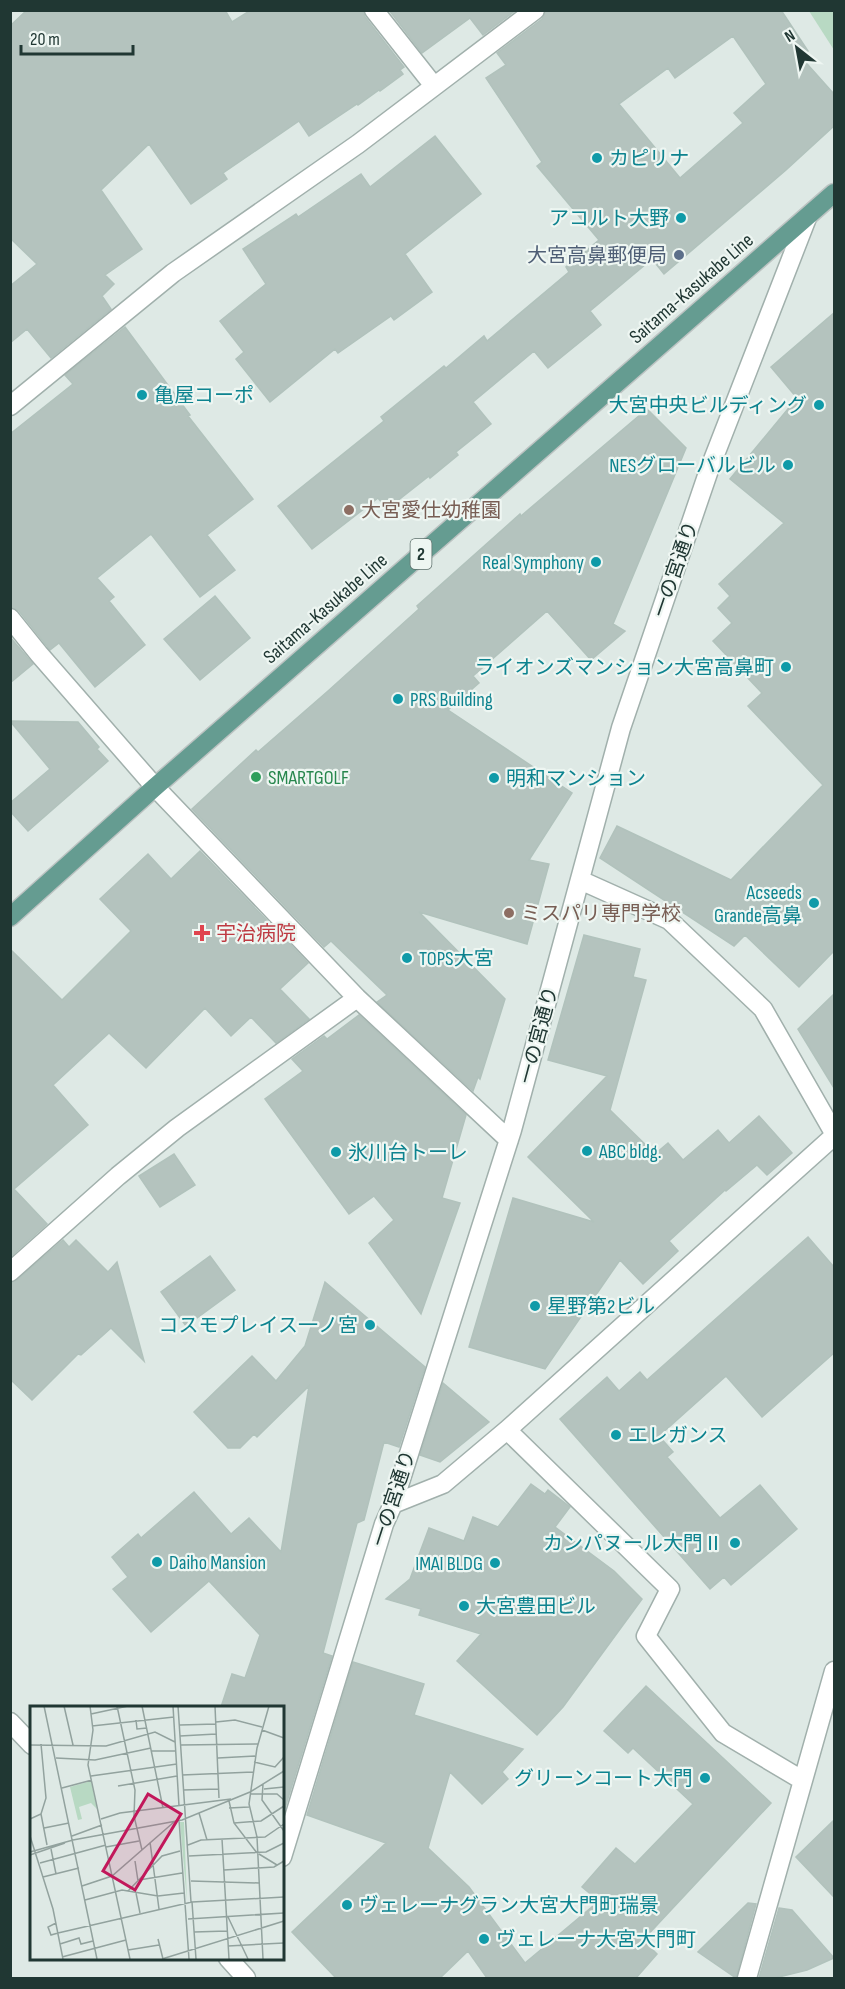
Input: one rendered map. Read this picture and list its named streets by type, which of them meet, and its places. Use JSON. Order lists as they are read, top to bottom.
{
  "streets": {
    "main road": ["Saitama-Kasukabe Line", "2"],
    "street": ["一の宮通り"]
  },
  "crossings": [
    ["Saitama-Kasukabe Line", "一の宮通り"]
  ],
  "places": {
    "other": [
      "カピリナ",
      "アコルト大野",
      "大宮高鼻郵便局",
      "亀屋コーポ",
      "大宮中央ビルディング",
      "NESグローバルビル",
      "大宮愛仕幼稚園",
      "Real Symphony",
      "ライオンズマンション大宮高鼻町",
      "PRS Building",
      "SMARTGOLF",
      "明和マンション",
      "Acseeds Grande高鼻",
      "ミスパリ専門学校",
      "TOPS大宮",
      "ABC bldg.",
      "氷川台トーレ",
      "星野第2ビル",
      "コスモプレイス一ノ宮",
      "エレガンス",
      "カンパヌール大門Ⅱ",
      "Daiho Mansion",
      "IMAI BLDG",
      "大宮豊田ビル",
      "グリーンコート大門",
      "ヴェレーナグラン大宮大門町瑞景",
      "ヴェレーナ大宮大門町"
    ],
    "health": ["宇治病院"]
  },
  "scale_bar": "20 m",
  "north": "top left"
}
